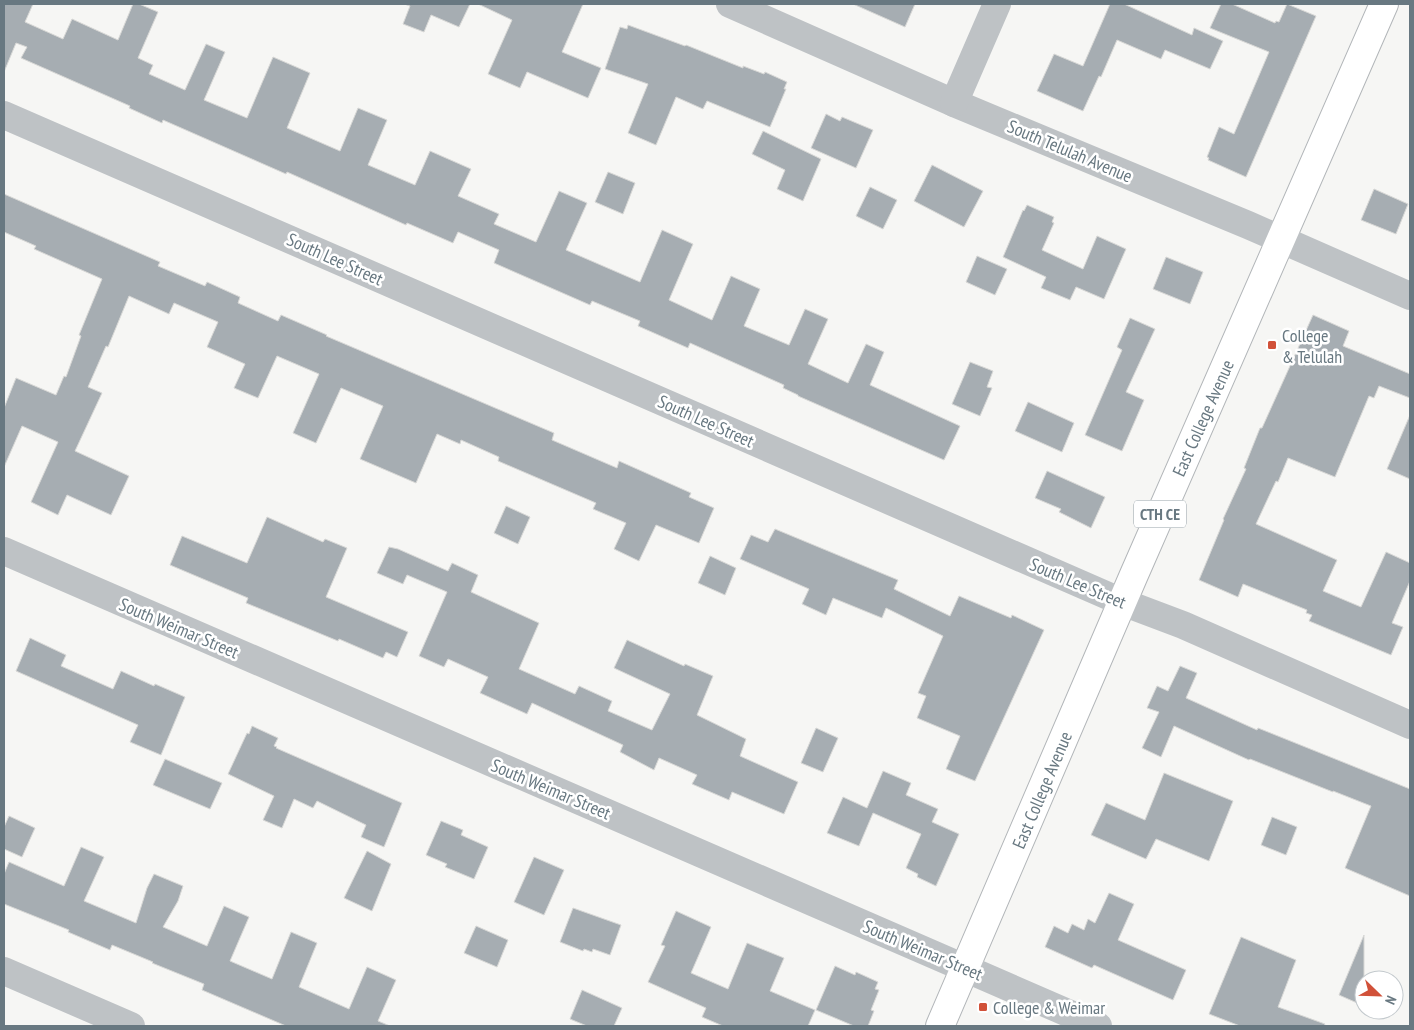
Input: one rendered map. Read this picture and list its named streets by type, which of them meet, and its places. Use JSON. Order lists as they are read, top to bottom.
{
  "streets": {
    "main road": ["East College Avenue", "CTH CE"],
    "street": ["South Telulah Avenue", "South Lee Street", "South Weimar Street"]
  },
  "crossings": [
    ["South Telulah Avenue", "East College Avenue"],
    ["South Lee Street", "East College Avenue"],
    ["East College Avenue", "South Weimar Street"]
  ],
  "places": {
    "transit": ["College & Telulah", "College & Weimar"]
  },
  "north": "bottom right"
}
